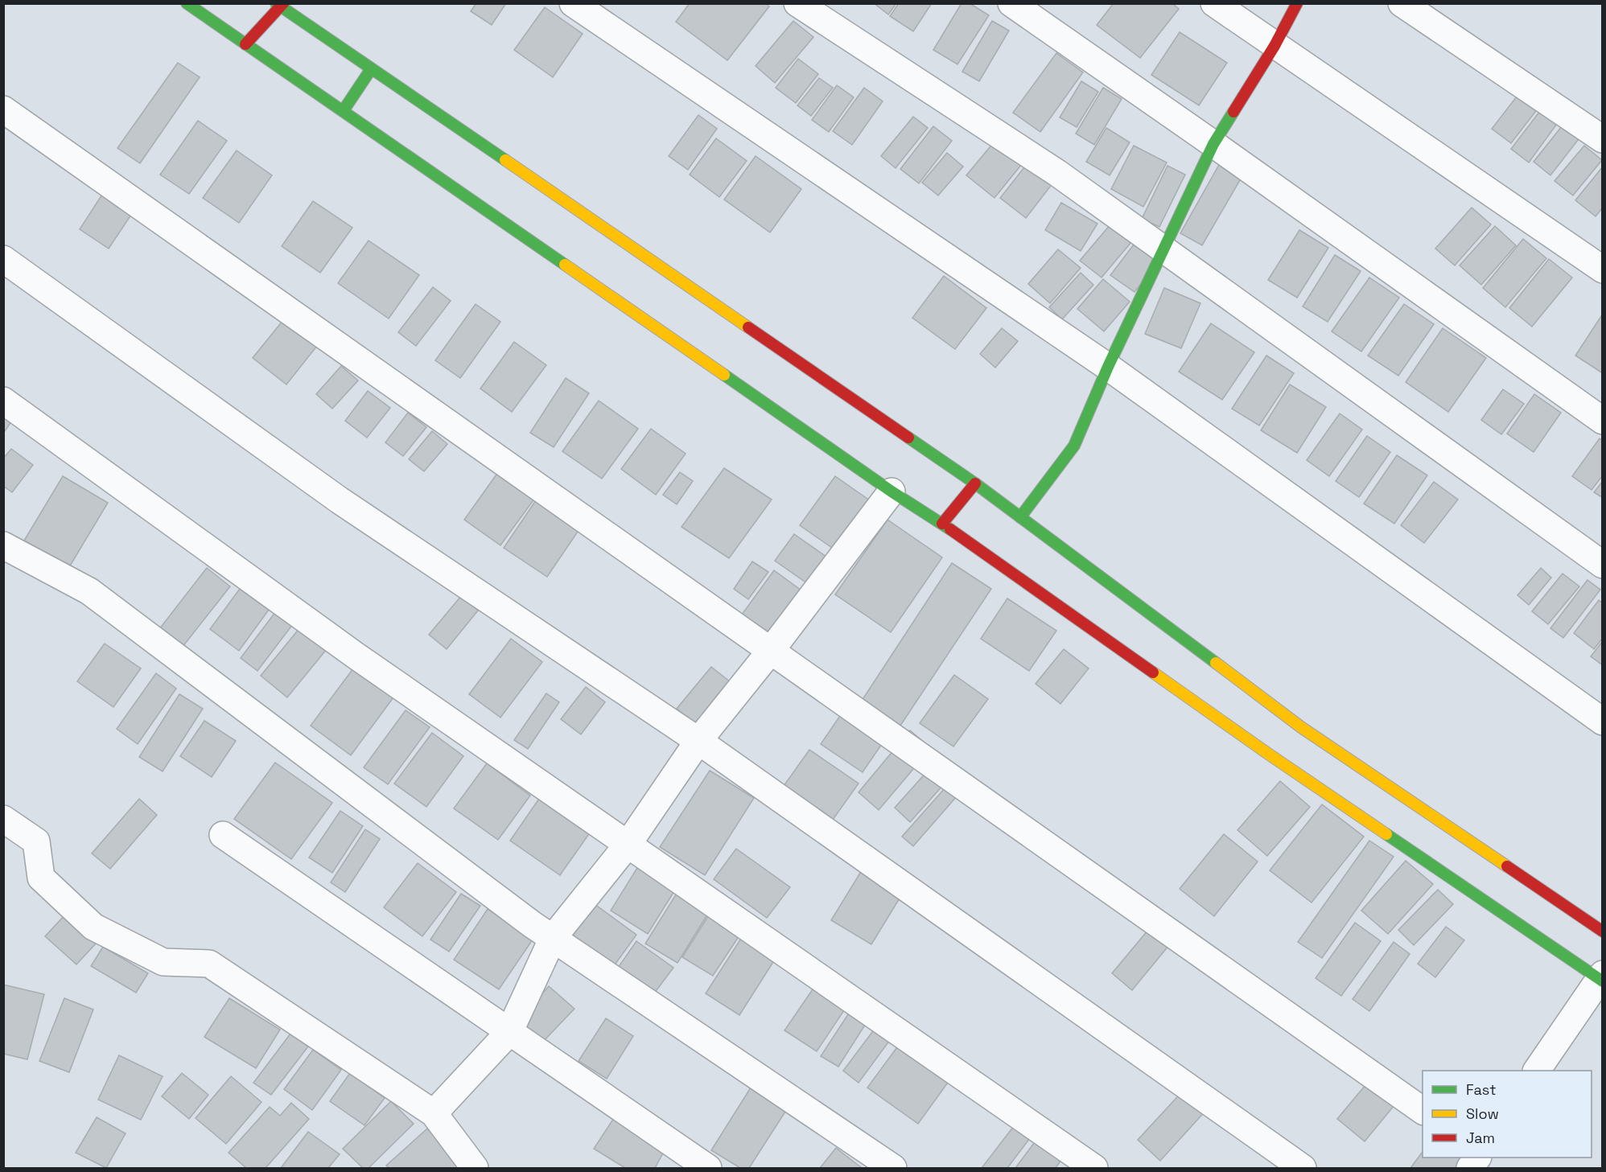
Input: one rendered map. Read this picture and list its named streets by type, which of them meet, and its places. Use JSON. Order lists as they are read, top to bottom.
{
  "legend": ["Fast", "Slow", "Jam"]
}
